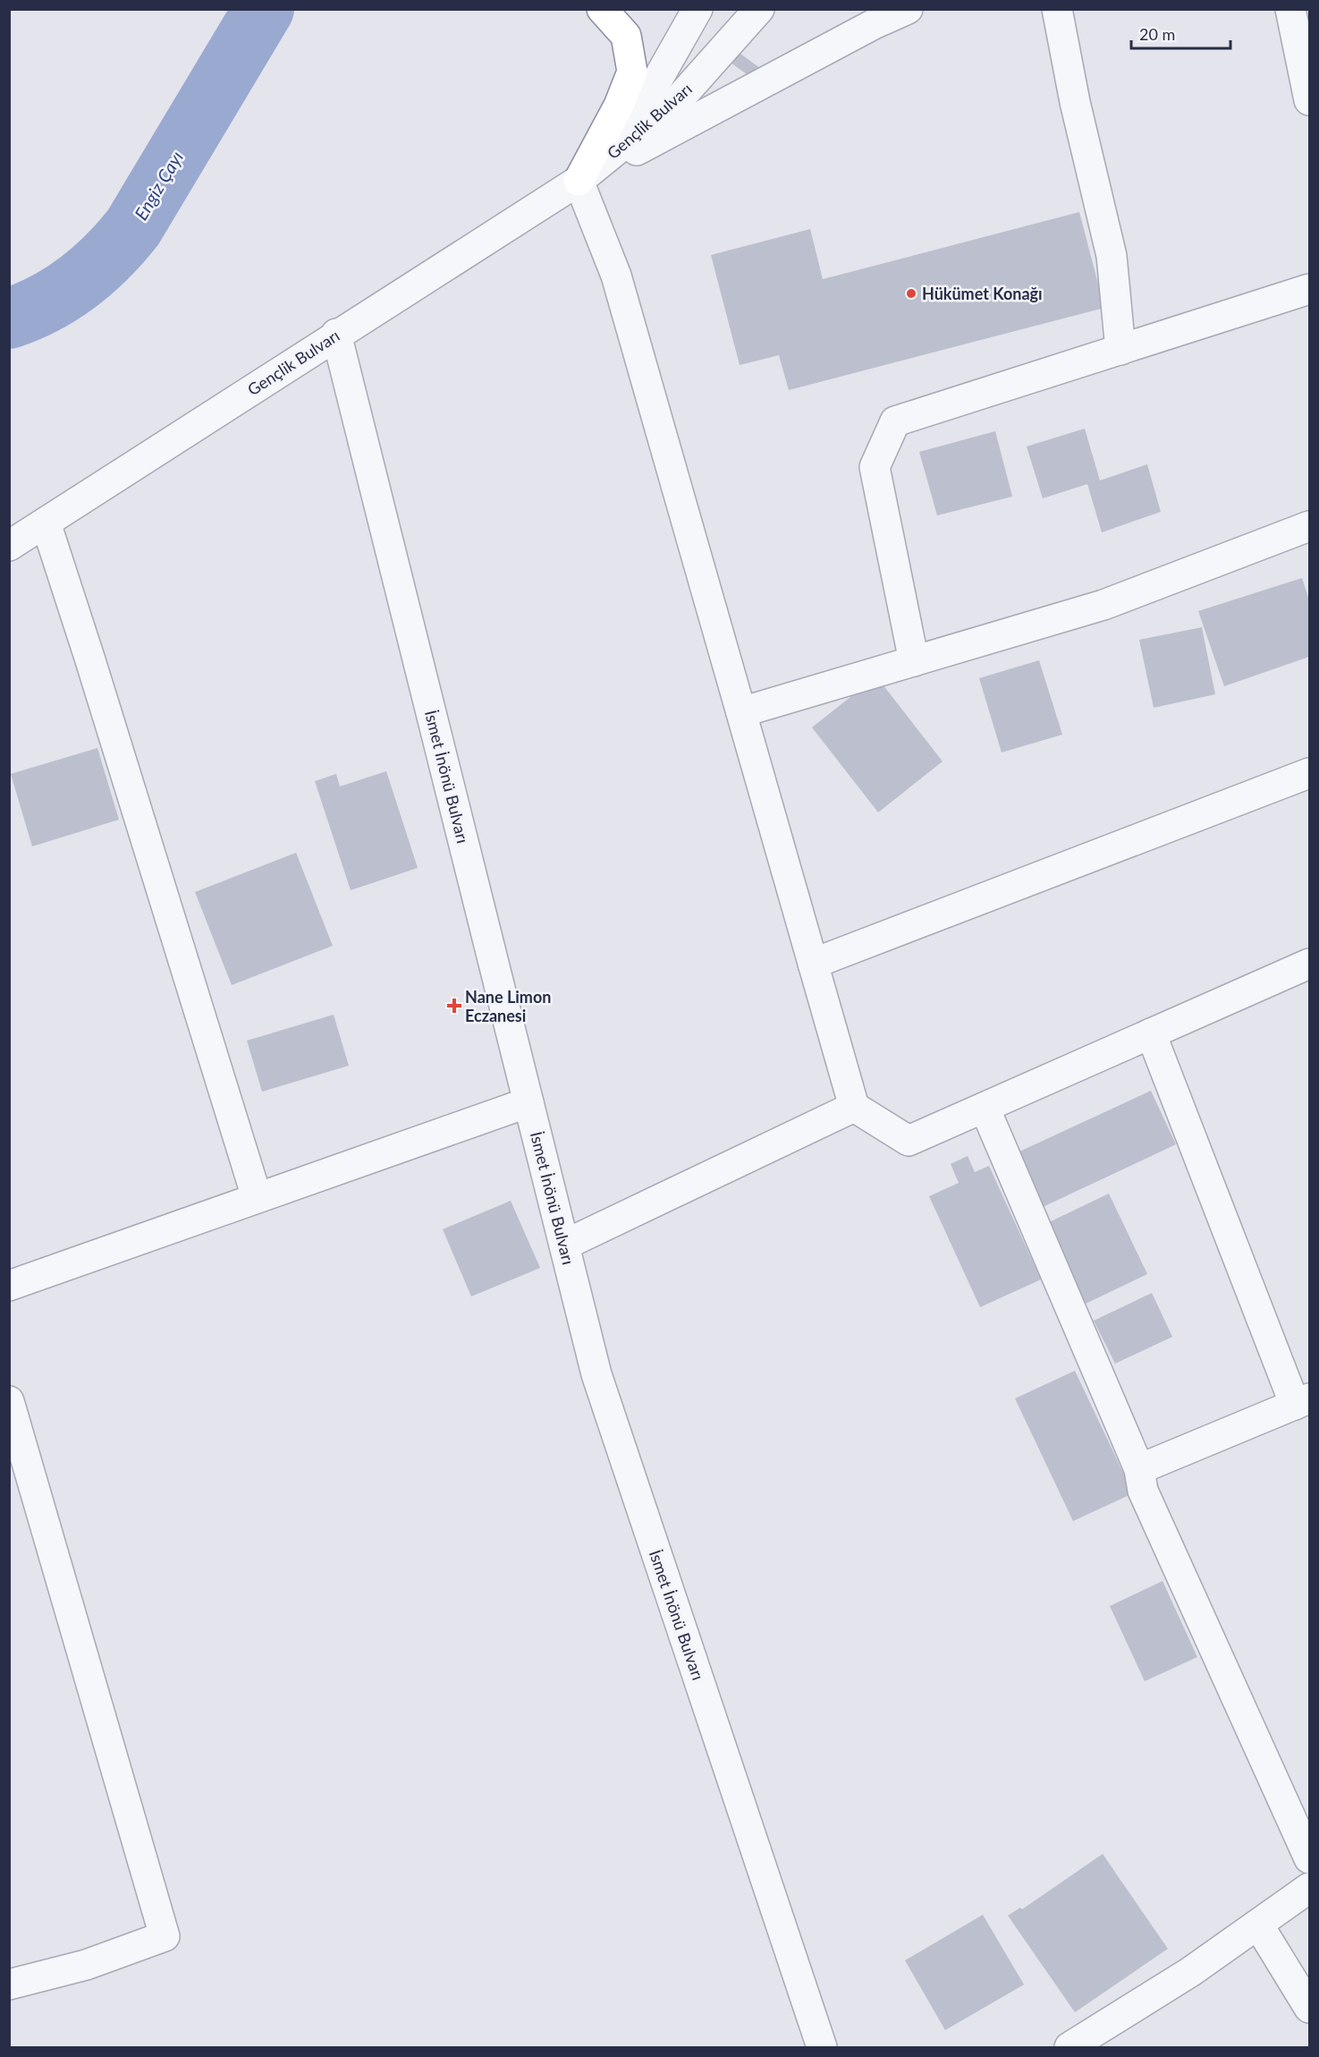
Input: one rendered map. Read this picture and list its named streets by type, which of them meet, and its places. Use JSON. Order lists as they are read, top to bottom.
{
  "streets": {
    "street": ["Gençlik Bulvarı", "İsmet İnönü Bulvarı"]
  },
  "crossings": [
    ["Gençlik Bulvarı", "İsmet İnönü Bulvarı"]
  ],
  "water": ["Engiz Çayı"],
  "places": {
    "other": ["Hükümet Konağı"],
    "health": ["Nane Limon Eczanesi"]
  },
  "scale_bar": "20 m"
}
